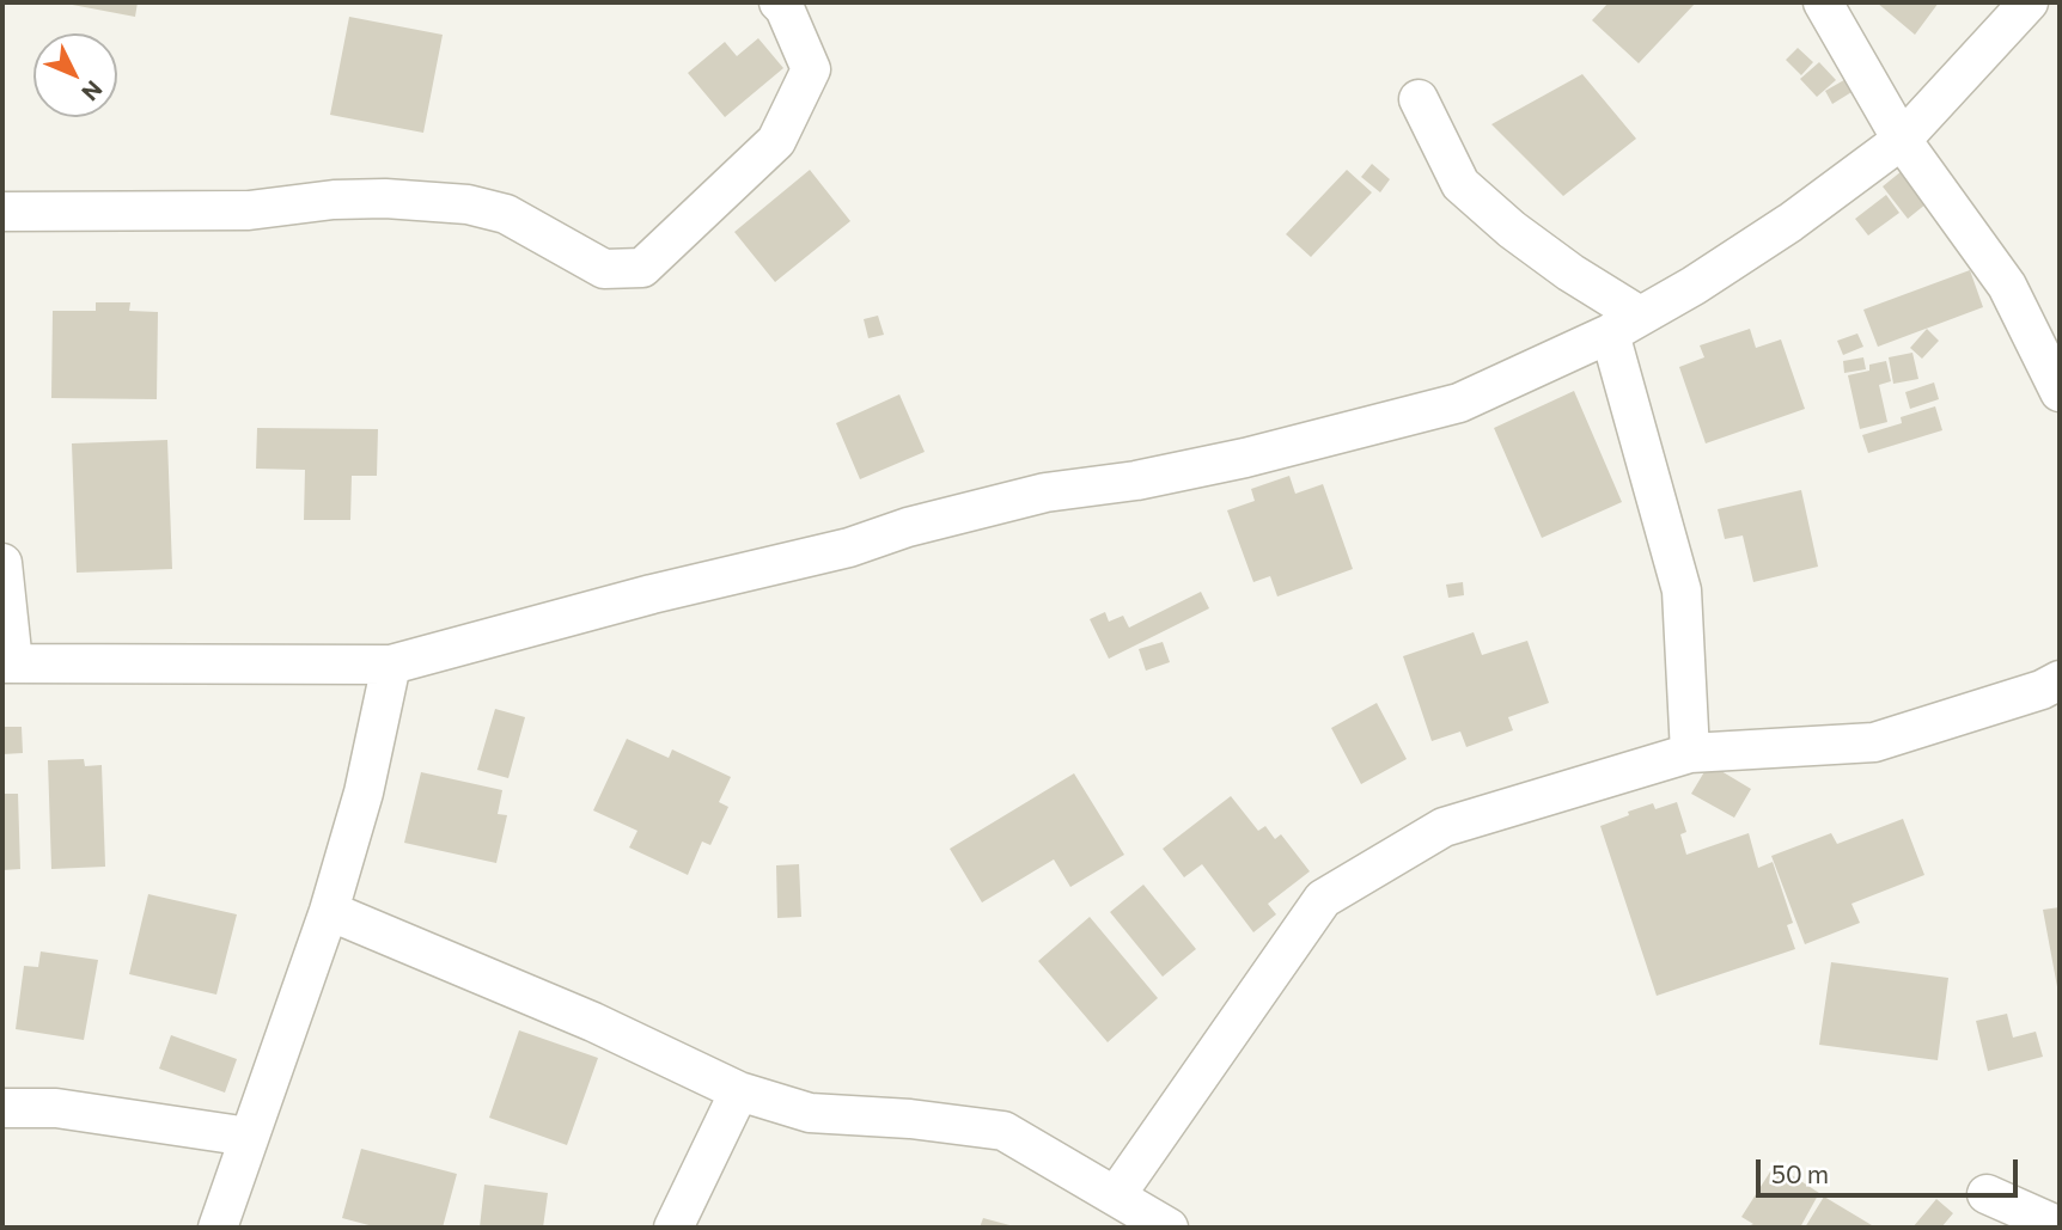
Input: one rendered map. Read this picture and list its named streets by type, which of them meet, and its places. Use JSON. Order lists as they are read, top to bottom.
{
  "scale_bar": "50 m",
  "north": "bottom right"
}
